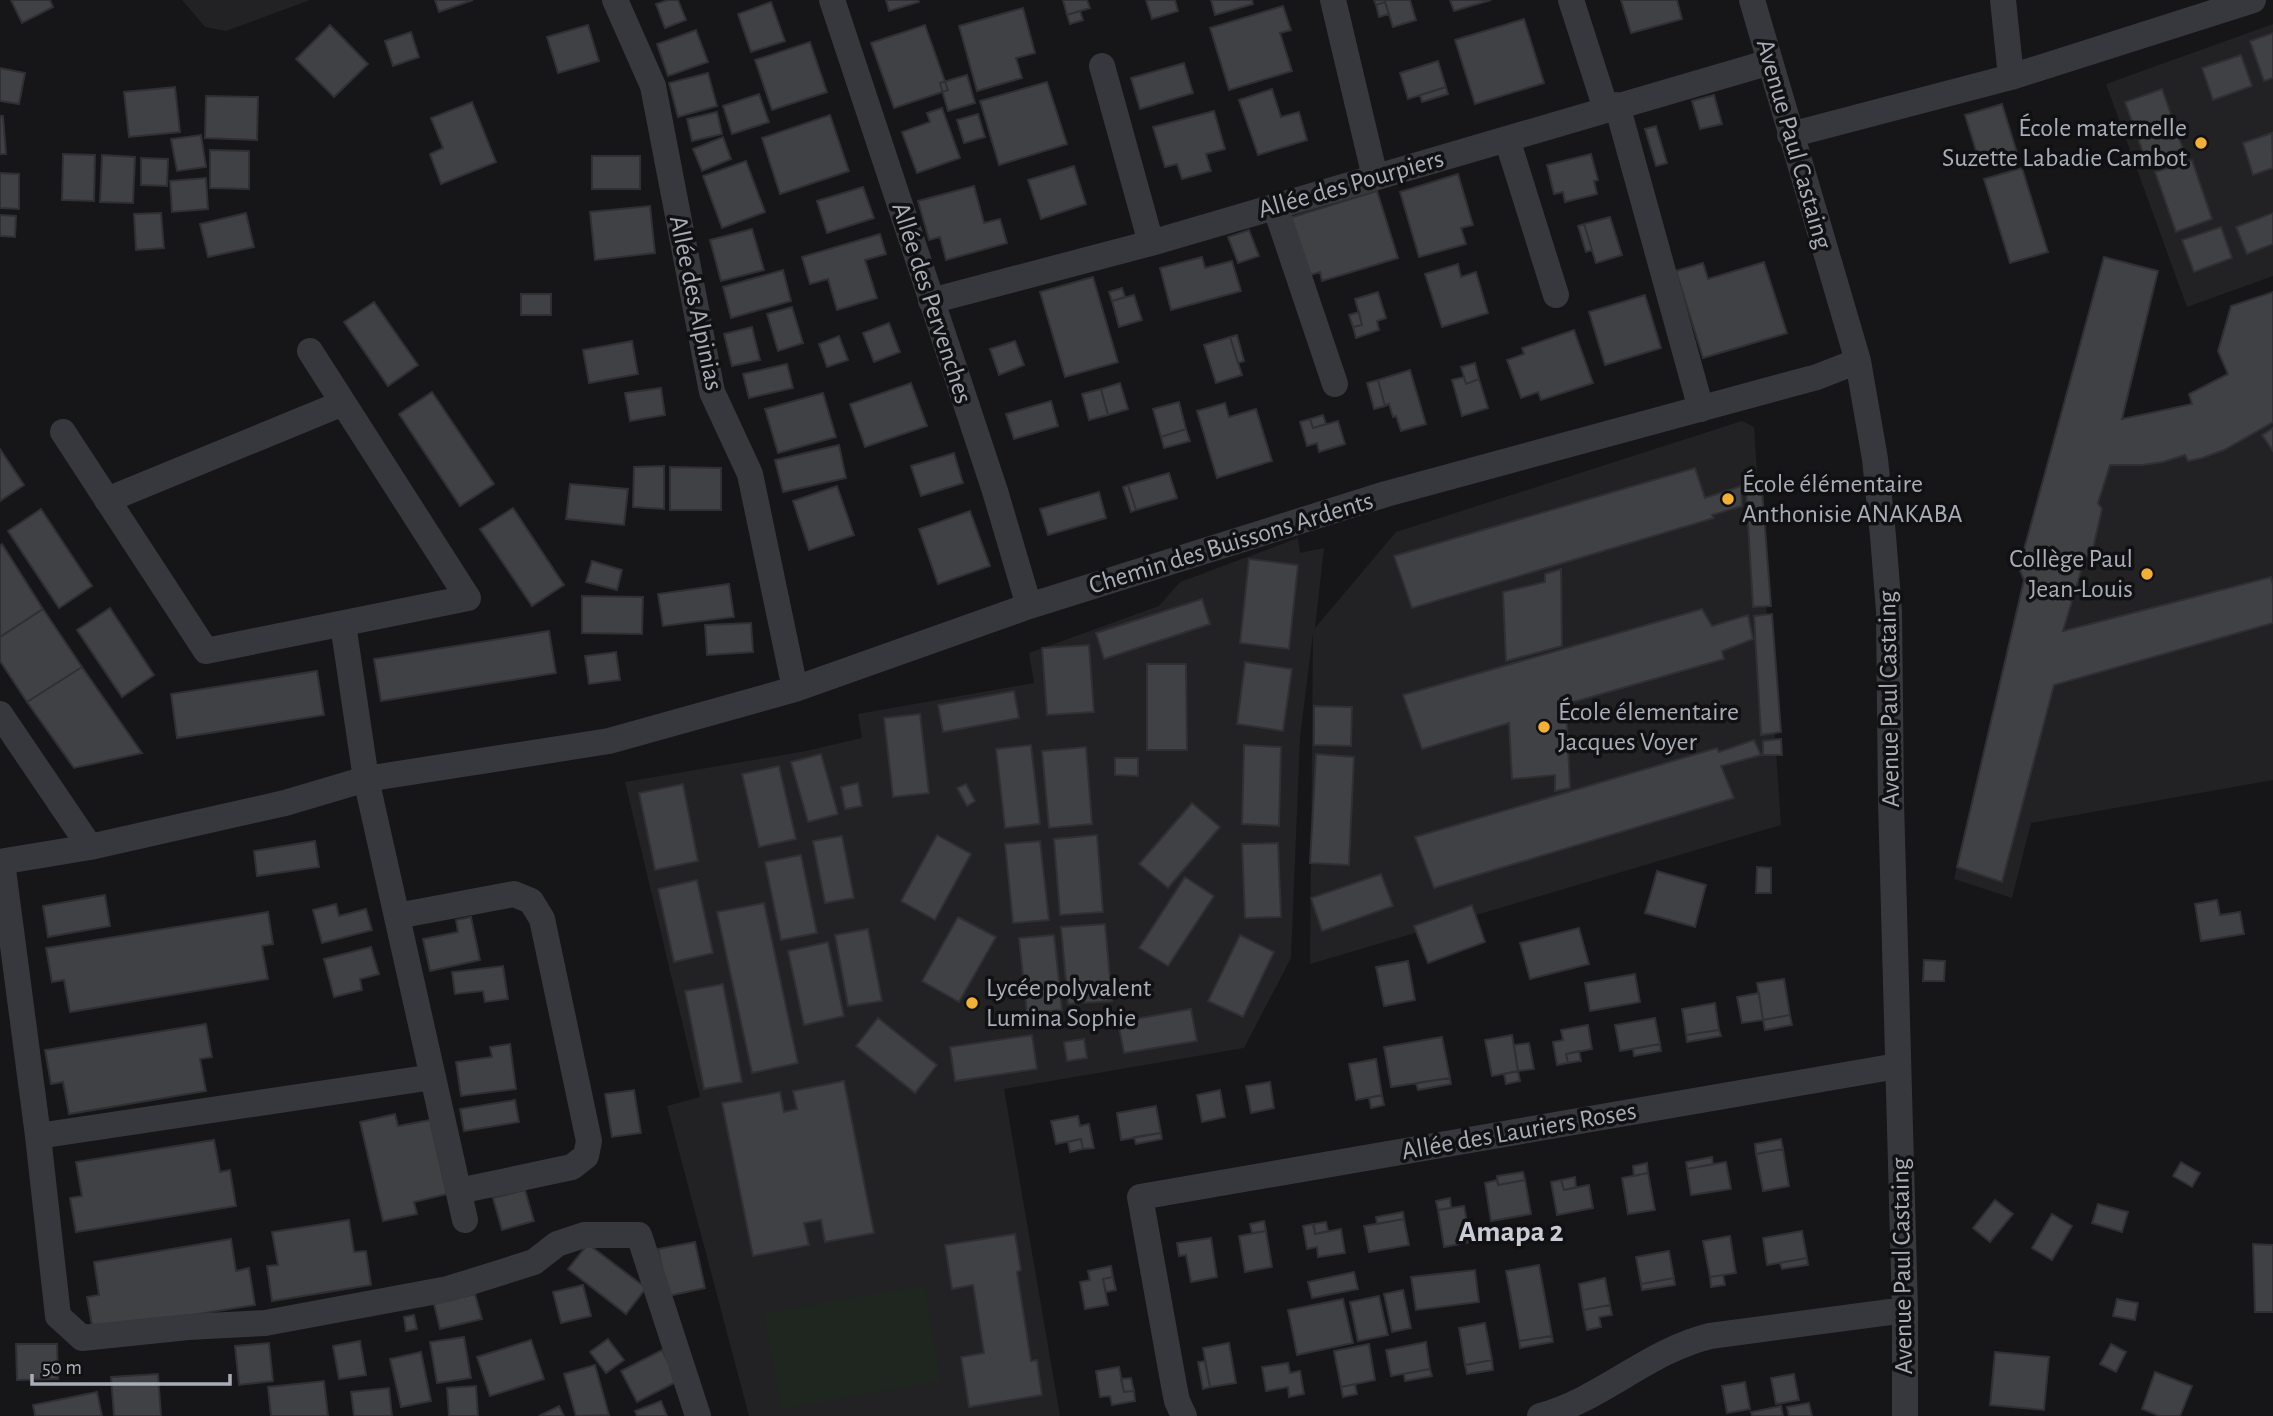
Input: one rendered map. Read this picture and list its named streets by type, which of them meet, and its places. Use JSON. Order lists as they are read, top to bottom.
{
  "streets": {
    "street": [
      "Avenue Paul Castaing",
      "Allée des Pourpiers",
      "Allée des Alpinias",
      "Allée des Pervenches",
      "Chemin des Buissons Ardents",
      "Allée des Lauriers Roses"
    ]
  },
  "crossings": [
    ["Avenue Paul Castaing", "Allée des Pourpiers"],
    ["Avenue Paul Castaing", "Chemin des Buissons Ardents"],
    ["Avenue Paul Castaing", "Allée des Lauriers Roses"],
    ["Allée des Pourpiers", "Allée des Pervenches"],
    ["Allée des Alpinias", "Chemin des Buissons Ardents"],
    ["Allée des Pervenches", "Chemin des Buissons Ardents"]
  ],
  "districts": ["Amapa 2"],
  "places": [
    "École maternelle Suzette Labadie Cambot",
    "École élémentaire Anthonisie ANAKABA",
    "Collège Paul Jean-Louis",
    "École élementaire Jacques Voyer",
    "Lycée polyvalent Lumina Sophie"
  ],
  "scale_bar": "50 m"
}
